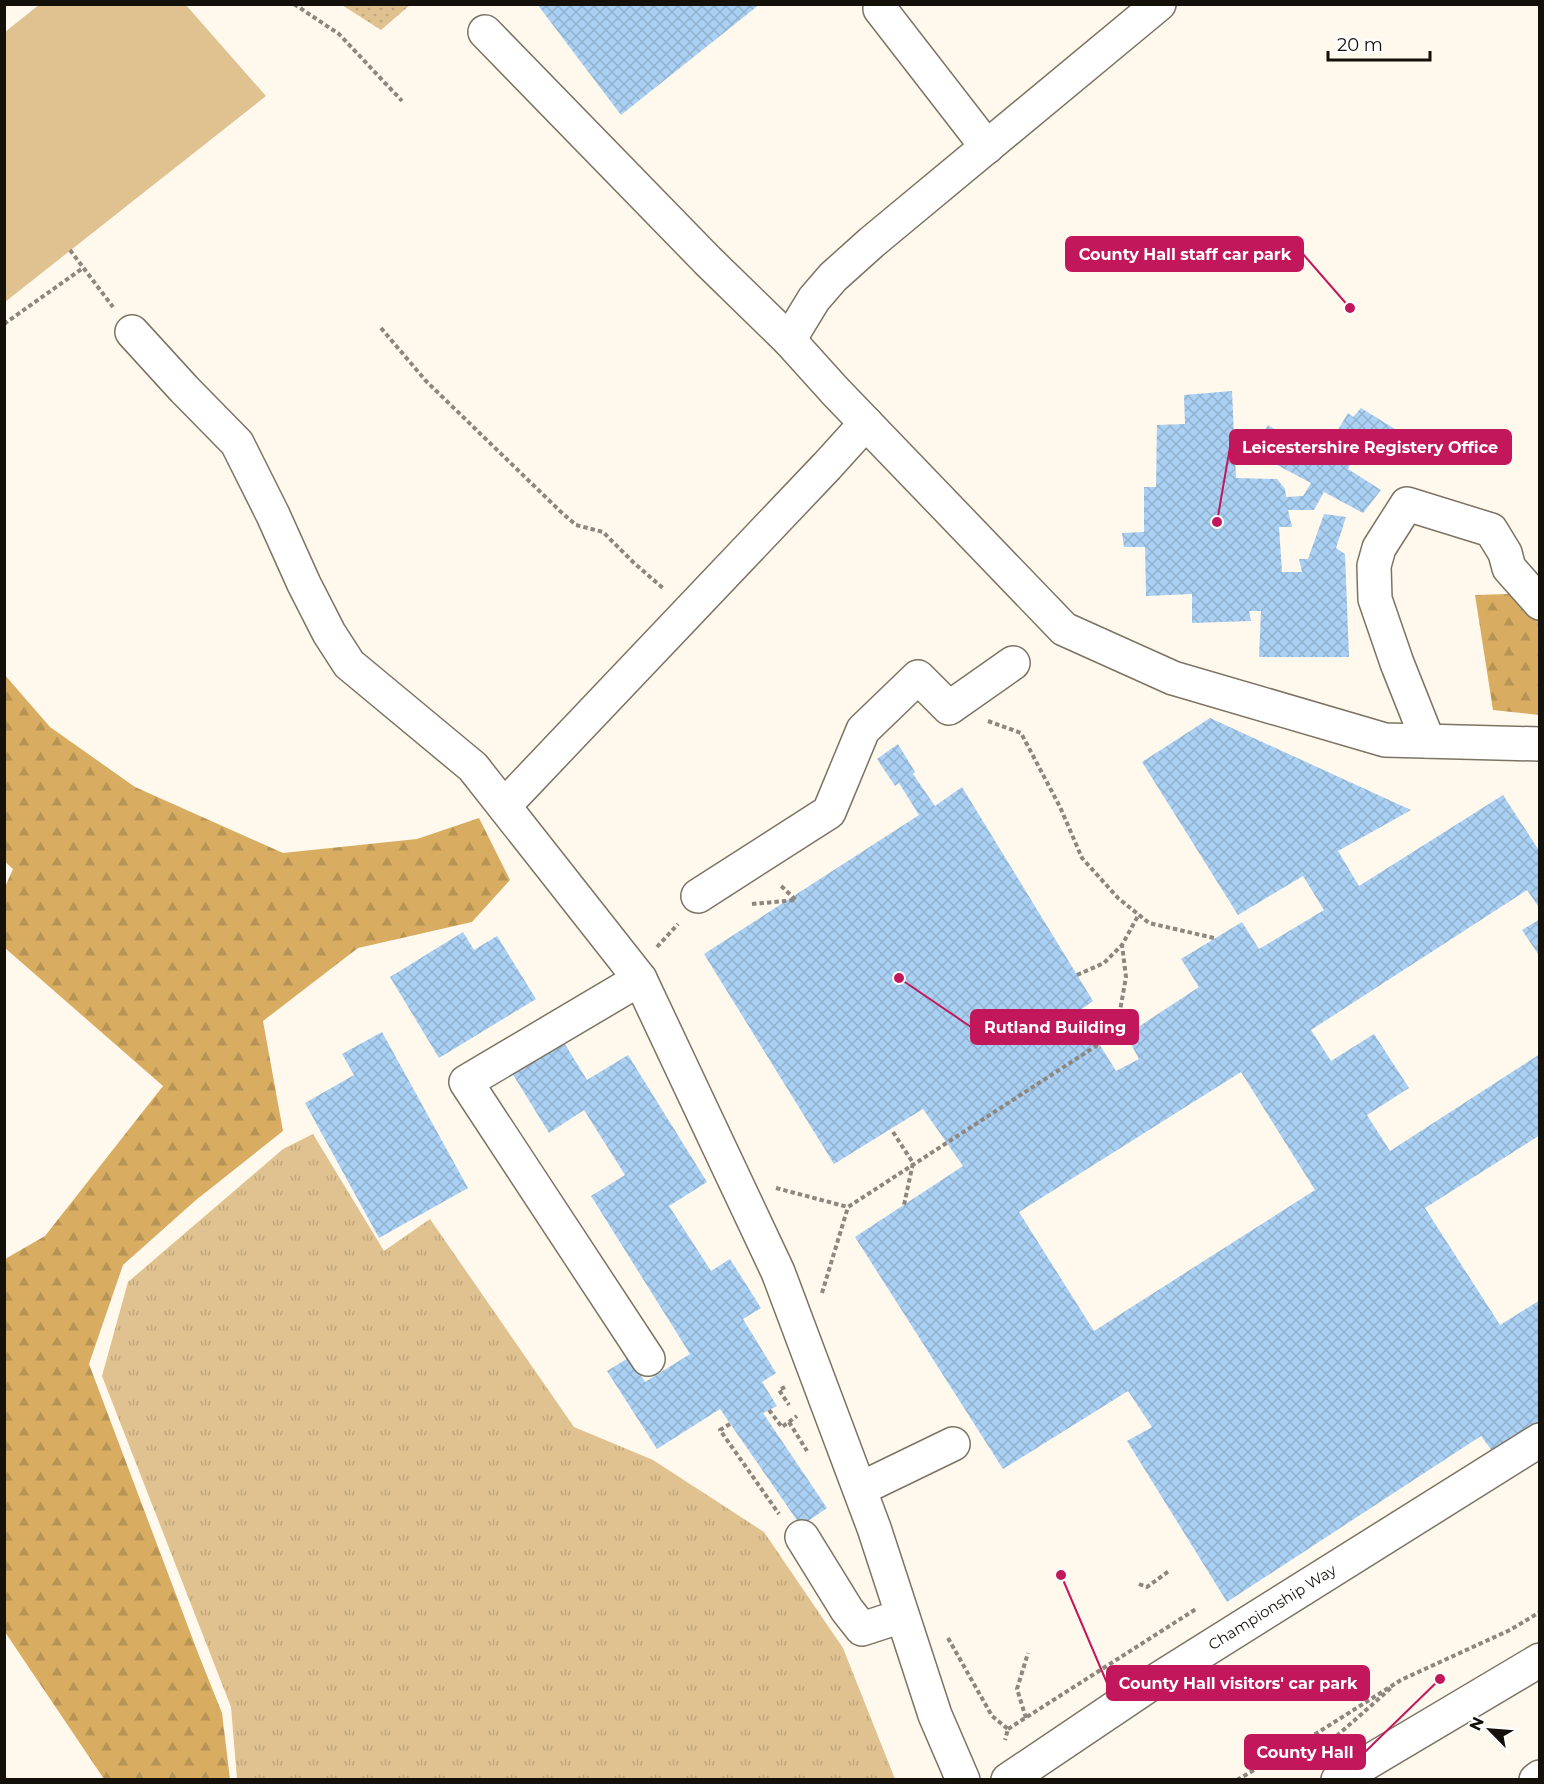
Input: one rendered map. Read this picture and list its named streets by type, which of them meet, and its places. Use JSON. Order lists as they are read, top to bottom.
{
  "streets": {
    "main road": ["Championship Way"]
  },
  "places": [
    "County Hall staff car park",
    "Leicestershire Registery Office",
    "Rutland Building",
    "County Hall visitors' car park",
    "County Hall"
  ],
  "scale_bar": "20 m",
  "north": "top left"
}
